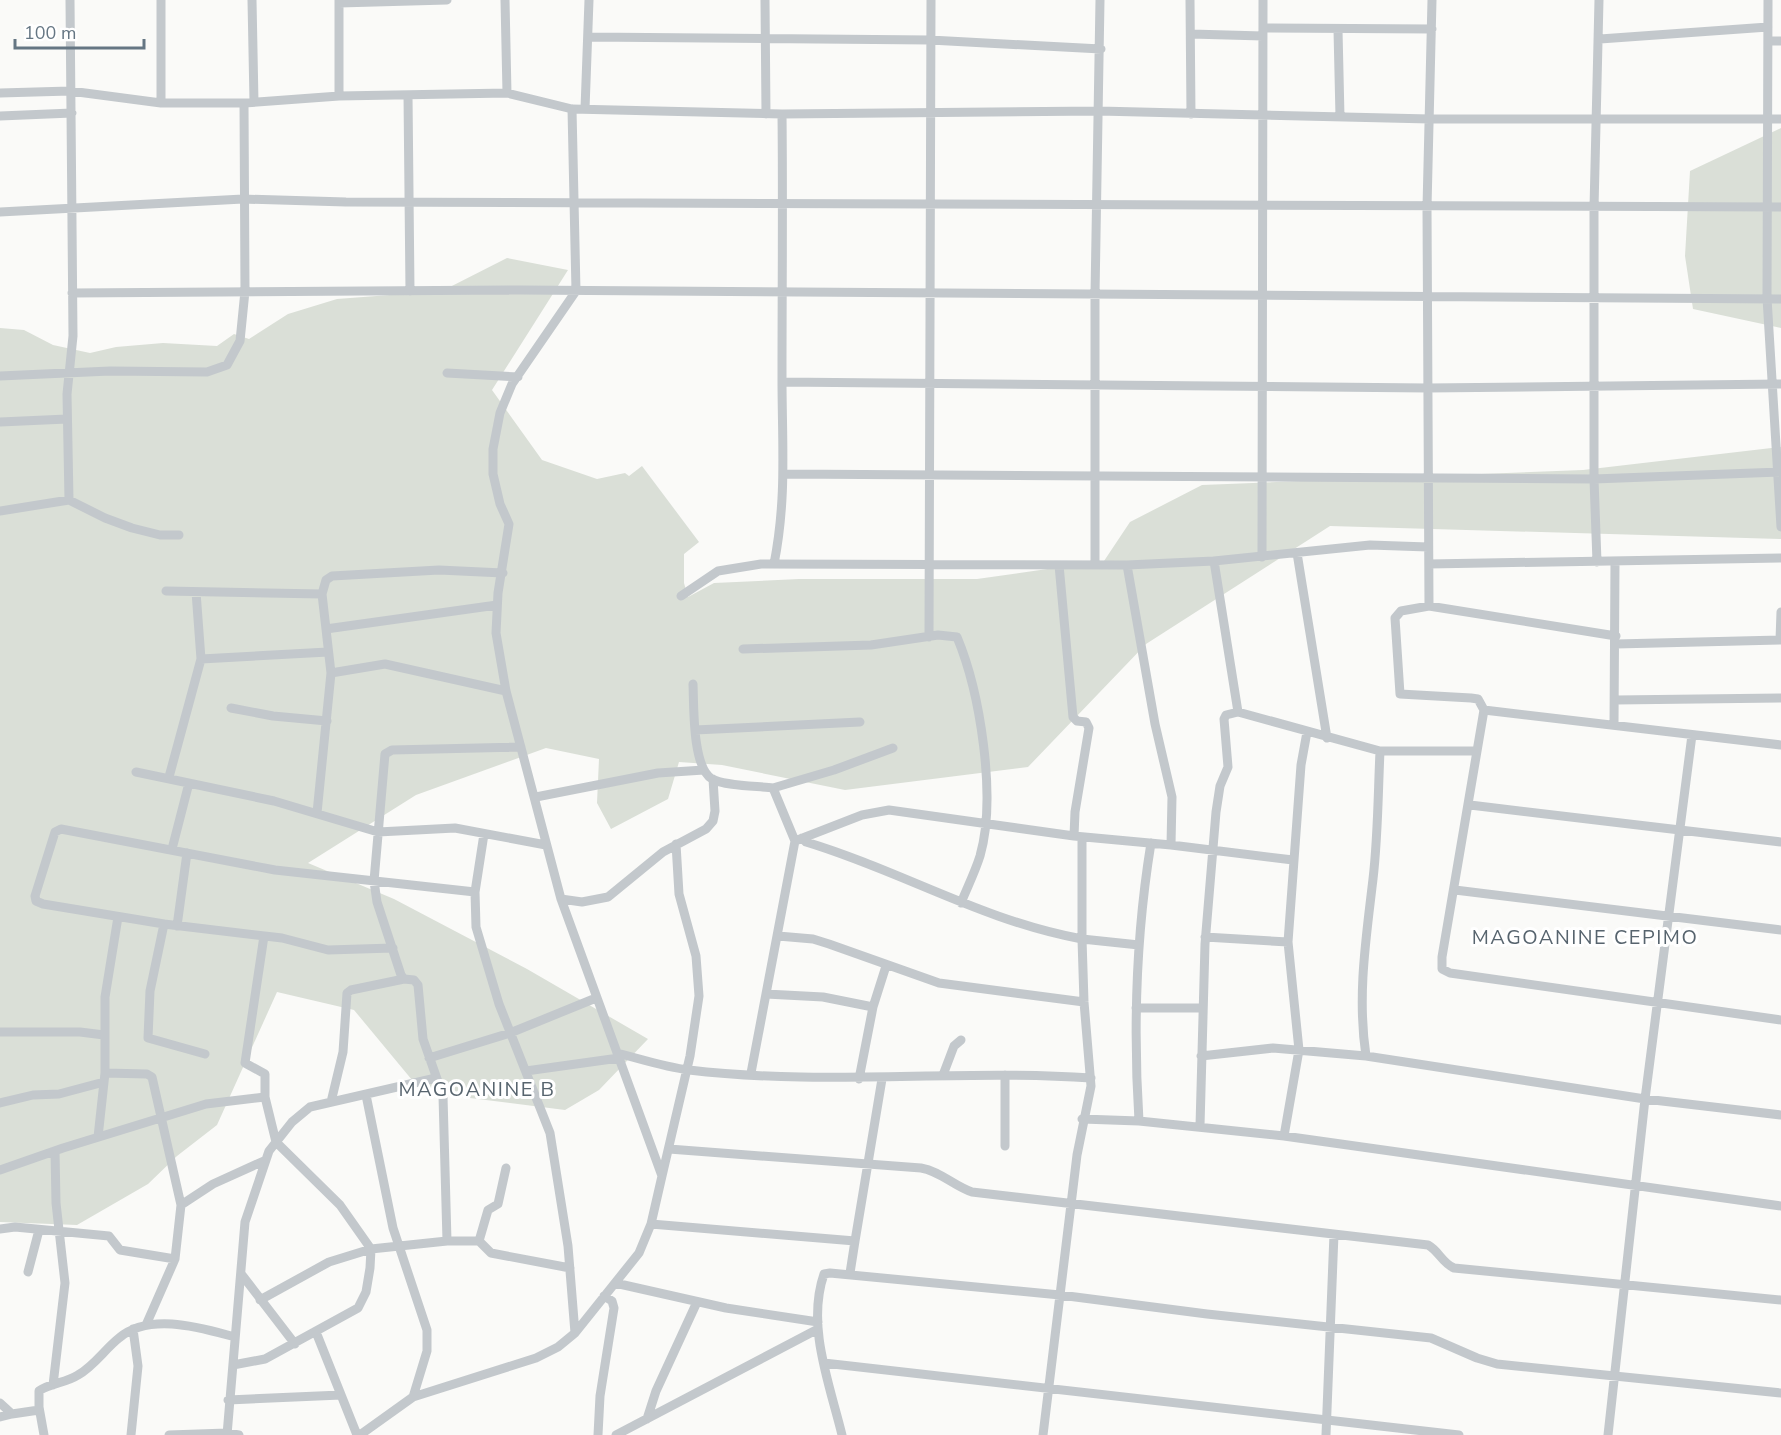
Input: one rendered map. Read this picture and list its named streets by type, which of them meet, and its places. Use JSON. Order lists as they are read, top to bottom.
{
  "districts": ["MAGOANINE CEPIMO", "MAGOANINE B"],
  "scale_bar": "100 m"
}
